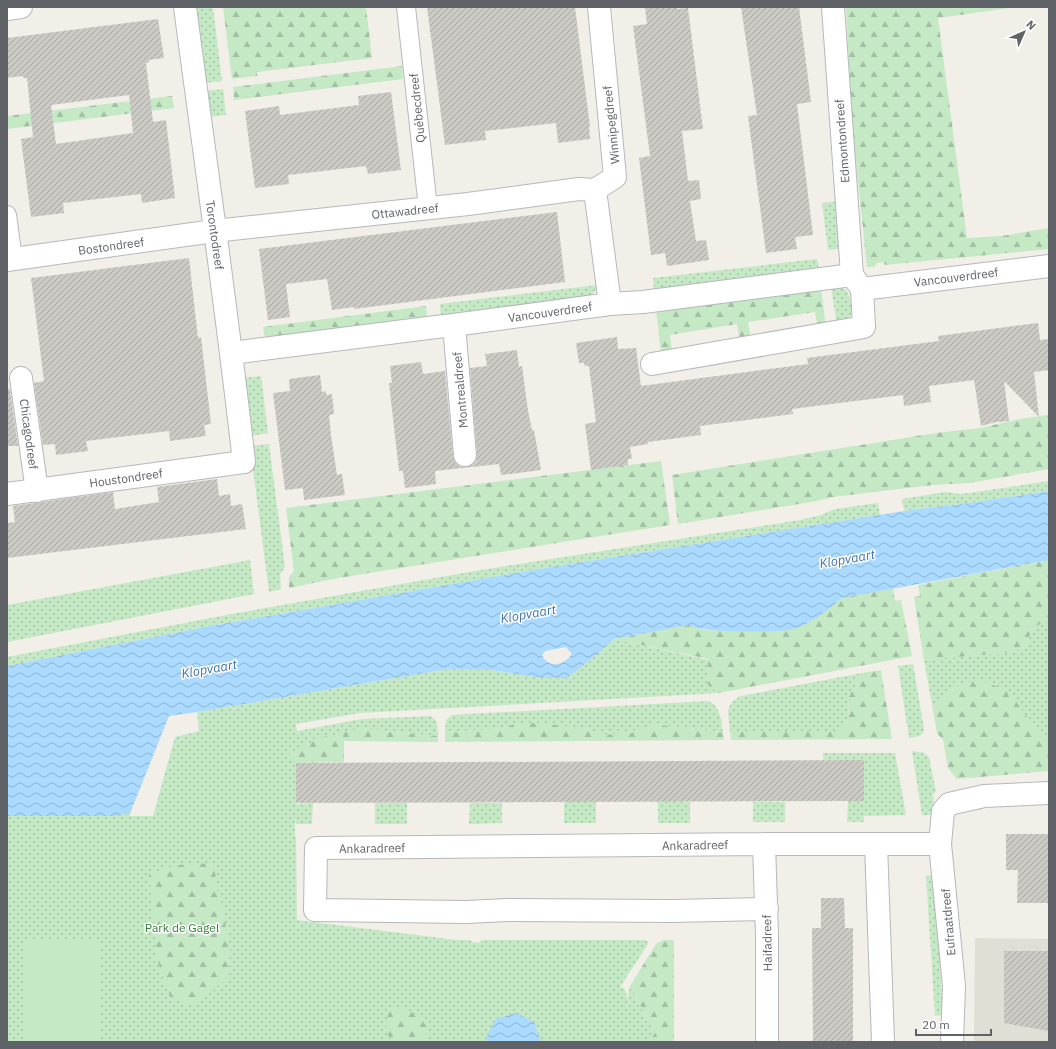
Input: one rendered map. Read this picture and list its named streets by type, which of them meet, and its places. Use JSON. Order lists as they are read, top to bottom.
{
  "streets": {
    "street": [
      "Québecdreef",
      "Winnipegdreef",
      "Edmontondreef",
      "Ottawadreef",
      "Torontodreef",
      "Bostondreef",
      "Vancouverdreef",
      "Montrealdreef",
      "Chicagodreef",
      "Houstondreef",
      "Ankaradreef",
      "Eufraatdreef",
      "Haifadreef"
    ]
  },
  "crossings": [
    ["Québecdreef", "Ottawadreef"],
    ["Winnipegdreef", "Ottawadreef"],
    ["Edmontondreef", "Vancouverdreef"],
    ["Ottawadreef", "Torontodreef"],
    ["Ottawadreef", "Bostondreef"],
    ["Torontodreef", "Bostondreef"],
    ["Torontodreef", "Vancouverdreef"],
    ["Torontodreef", "Houstondreef"],
    ["Vancouverdreef", "Montrealdreef"],
    ["Chicagodreef", "Houstondreef"],
    ["Ankaradreef", "Eufraatdreef"],
    ["Ankaradreef", "Haifadreef"]
  ],
  "water": ["Klopvaart"],
  "parks": ["Park de Gagel"],
  "scale_bar": "20 m",
  "north": "top right"
}
